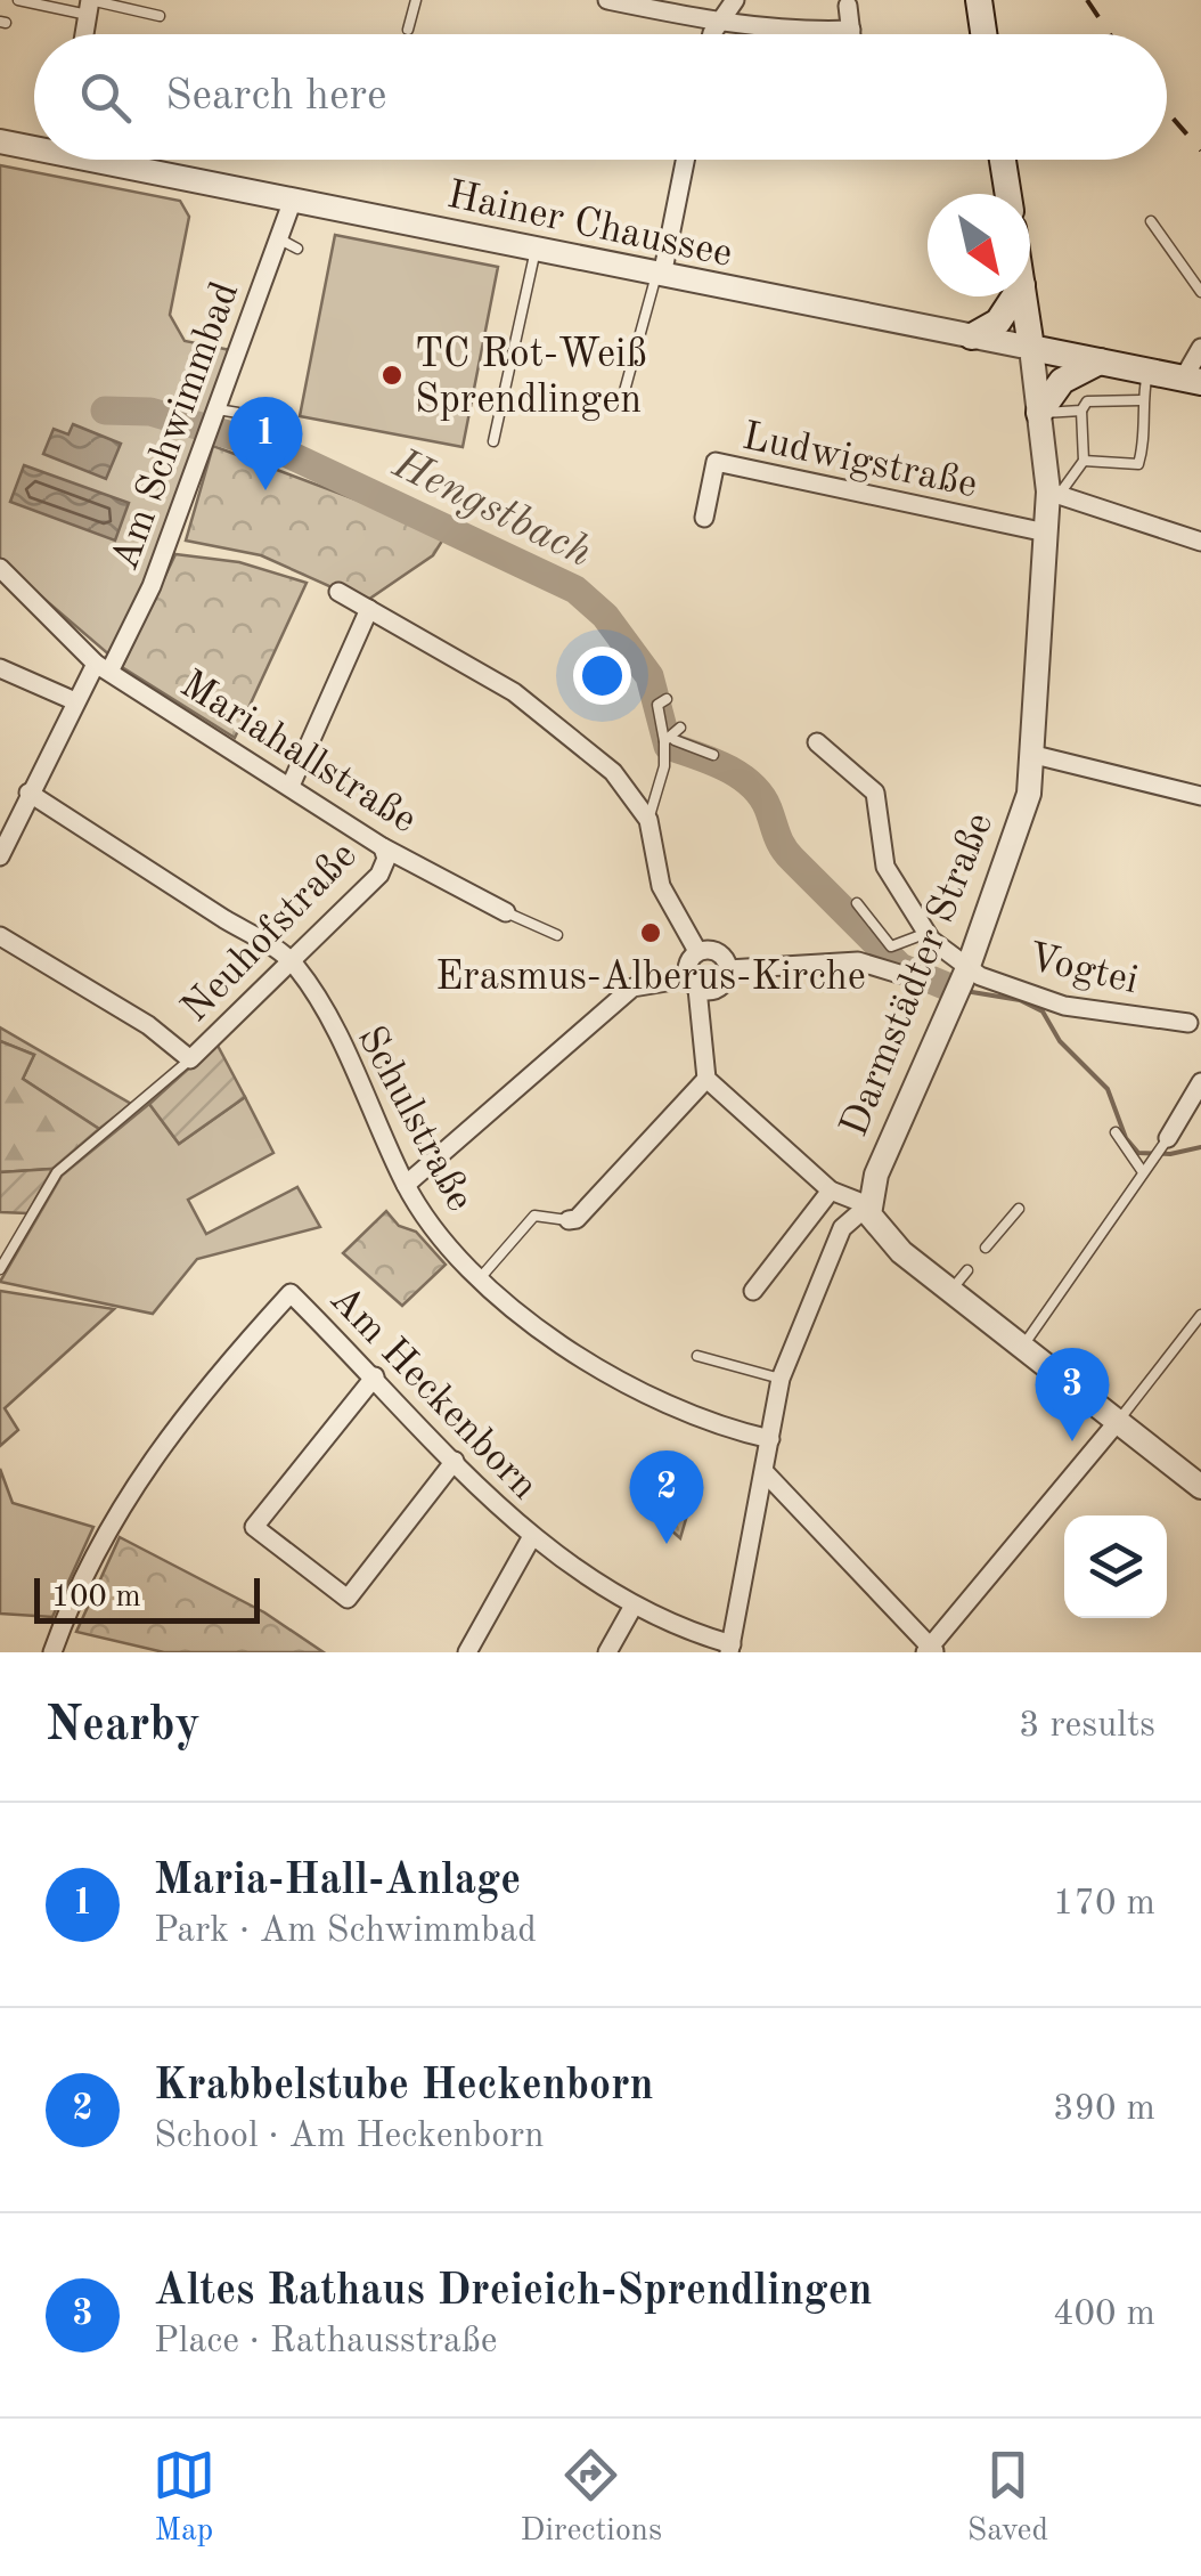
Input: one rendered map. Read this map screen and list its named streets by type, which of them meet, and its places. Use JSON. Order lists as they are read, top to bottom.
{
  "streets": {
    "main road": ["Darmstädter Straße"],
    "street": [
      "Hainer Chaussee",
      "Am Schwimmbad",
      "Ludwigstraße",
      "Mariahallstraße",
      "Neuhofstraße",
      "Vogtei",
      "Schulstraße",
      "Am Heckenborn"
    ]
  },
  "crossings": [
    ["Hainer Chaussee", "Am Schwimmbad"],
    ["Hainer Chaussee", "Darmstädter Straße"],
    ["Am Schwimmbad", "Mariahallstraße"],
    ["Ludwigstraße", "Darmstädter Straße"],
    ["Mariahallstraße", "Neuhofstraße"],
    ["Neuhofstraße", "Schulstraße"],
    ["Vogtei", "Darmstädter Straße"]
  ],
  "water": ["Hengstbach"],
  "places": ["TC Rot-Weiß Sprendlingen", "Erasmus-Alberus-Kirche"],
  "scale_bar": "100 m",
  "north": "bottom right",
  "page": {
    "search": "Search here",
    "pins": ["1", "3", "2"],
    "scale": "100 m",
    "heading": ["Nearby", "3 results"],
    "list": [
      {
        "mark": "1",
        "name": "Maria-Hall-Anlage",
        "note": "Park · Am Schwimmbad",
        "value": "170 m"
      },
      {
        "mark": "2",
        "name": "Krabbelstube Heckenborn",
        "note": "School · Am Heckenborn",
        "value": "390 m"
      },
      {
        "mark": "3",
        "name": "Altes Rathaus Dreieich-Sprendlingen",
        "note": "Place · Rathausstraße",
        "value": "400 m"
      }
    ],
    "nav": ["Map", "Directions", "Saved"]
  }
}
